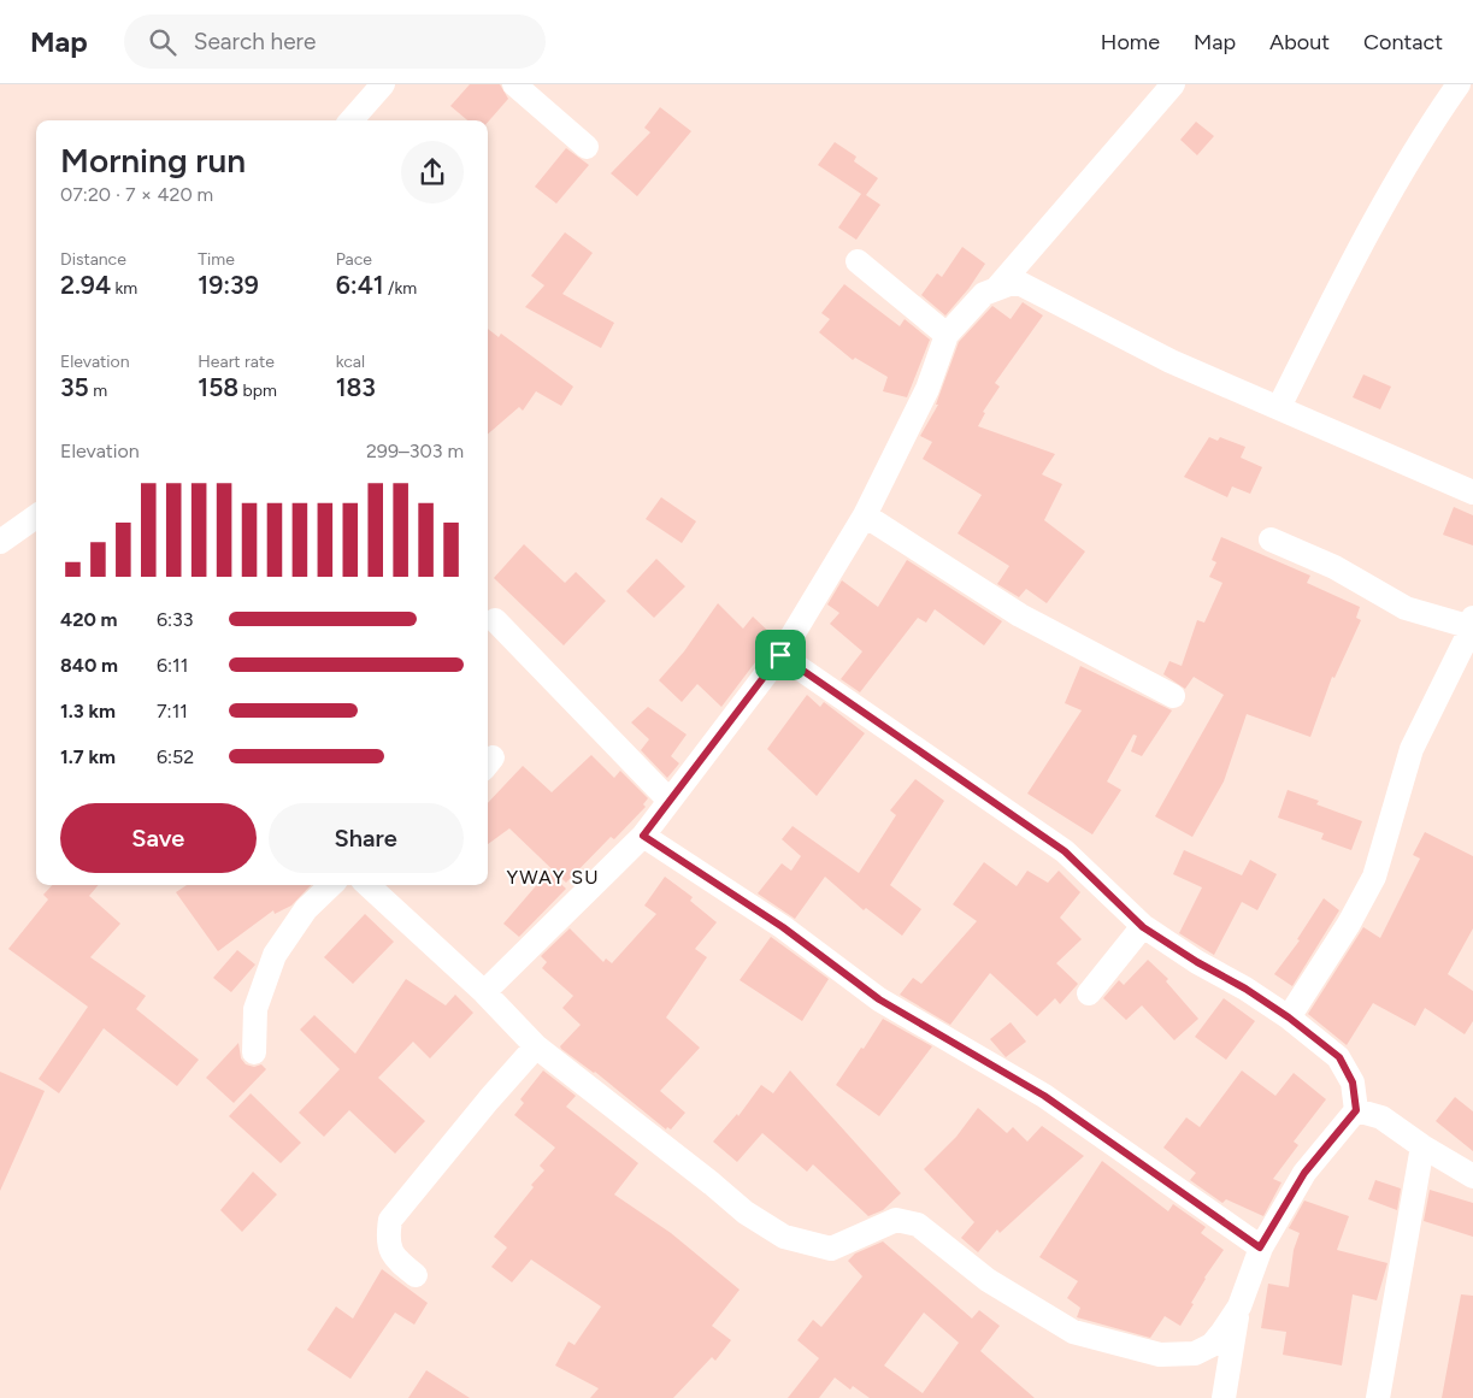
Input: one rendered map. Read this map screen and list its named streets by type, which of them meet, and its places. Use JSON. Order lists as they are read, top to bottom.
{
  "districts": ["YWAY SU"],
  "page": {
    "header": "Map",
    "search": "Search here",
    "nav": [
      "Home",
      "Map",
      "About",
      "Contact"
    ],
    "heading": ["Morning run", "07:20 · 7 × 420 m"],
    "stats": [
      ["Distance", "2.94 km"],
      ["Time", "19:39"],
      ["Pace", "6:41 /km"],
      ["Elevation", "35 m"],
      ["Heart rate", "158 bpm"],
      ["kcal", "183"]
    ],
    "chart": ["Elevation", "299–303 m"],
    "list": [
      {
        "name": "420 m",
        "note": "6:33"
      },
      {
        "name": "840 m",
        "note": "6:11"
      },
      {
        "name": "1.3 km",
        "note": "7:11"
      },
      {
        "name": "1.7 km",
        "note": "6:52"
      }
    ],
    "buttons": ["Save", "Share"]
  }
}
